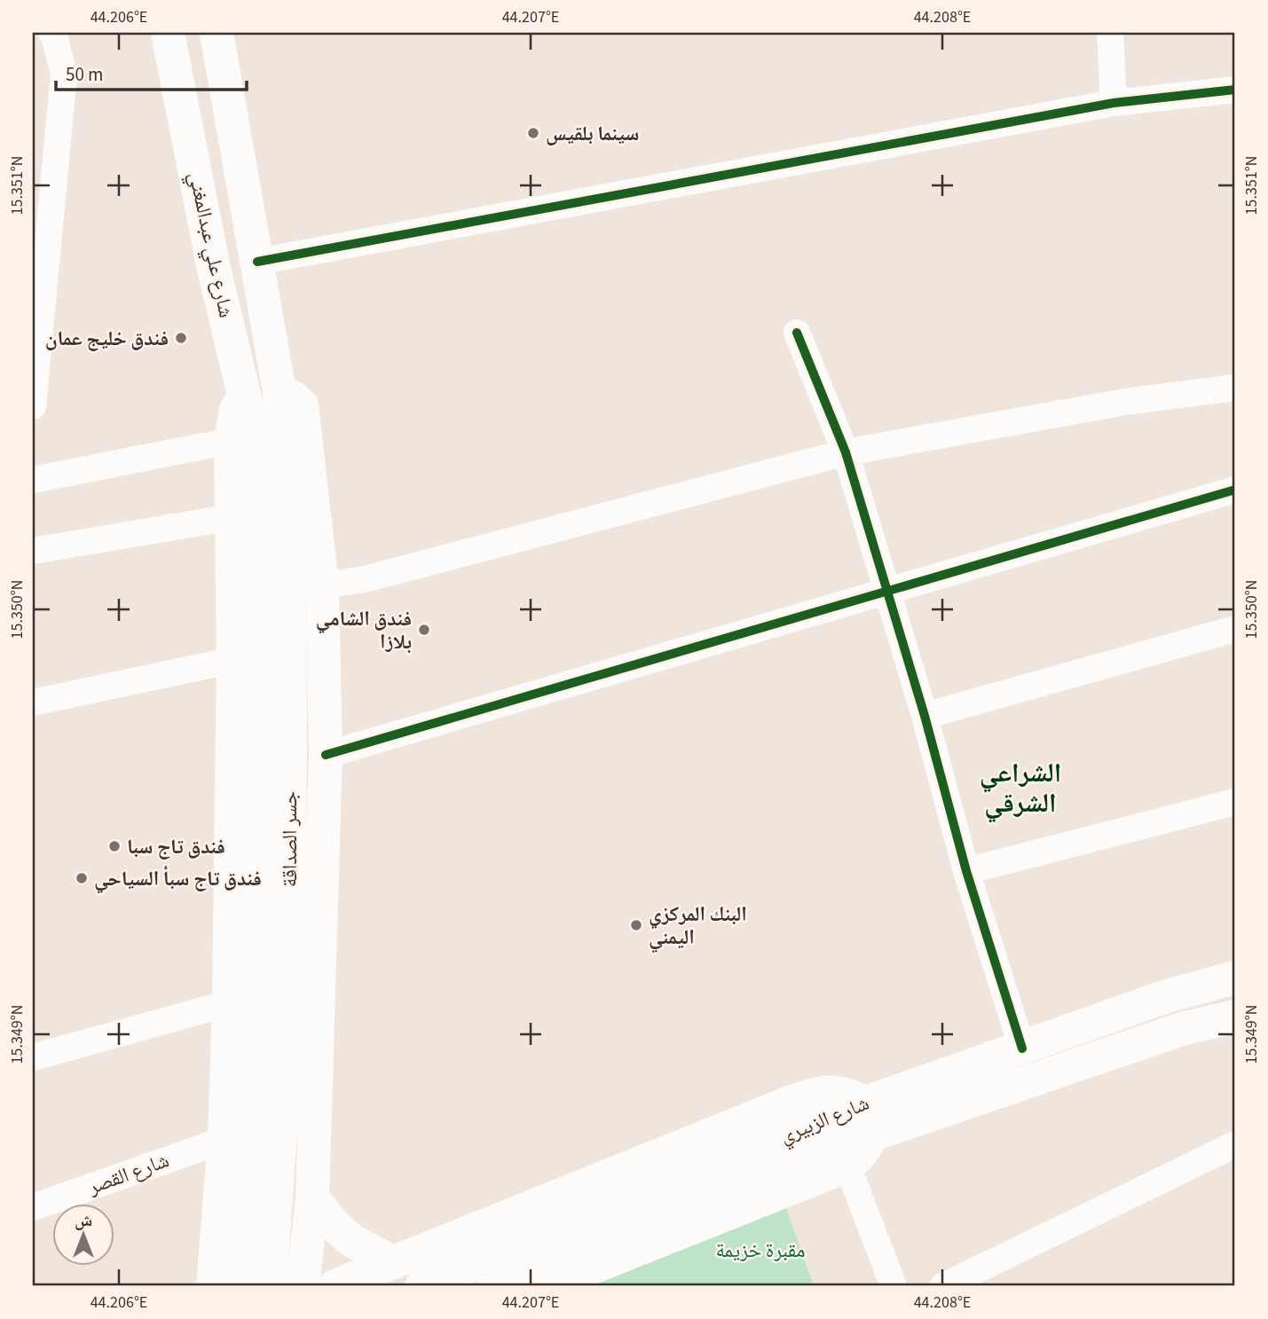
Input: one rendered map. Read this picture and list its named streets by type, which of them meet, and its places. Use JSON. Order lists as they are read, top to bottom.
{
  "streets": {
    "main road": ["شارع علي عبدالمغني", "جسر الصداقة", "شارع الزبيري"],
    "street": ["شارع القصر"]
  },
  "crossings": [
    ["شارع علي عبدالمغني", "جسر الصداقة"]
  ],
  "districts": ["الشراعي الشرقي"],
  "parks": ["مقبرة خزيمة"],
  "places": [
    "سينما بلقيس",
    "فندق خليج عمان",
    "فندق الشامي بلازا",
    "فندق تاج سبا",
    "فندق تاج سبأ السياحي",
    "البنك المركزي اليمني"
  ],
  "scale_bar": "50 m",
  "north": "top",
  "coordinates": [
    "44.206°E",
    "44.207°E",
    "44.208°E",
    "15.351°N",
    "15.350°N",
    "15.349°N"
  ]
}
